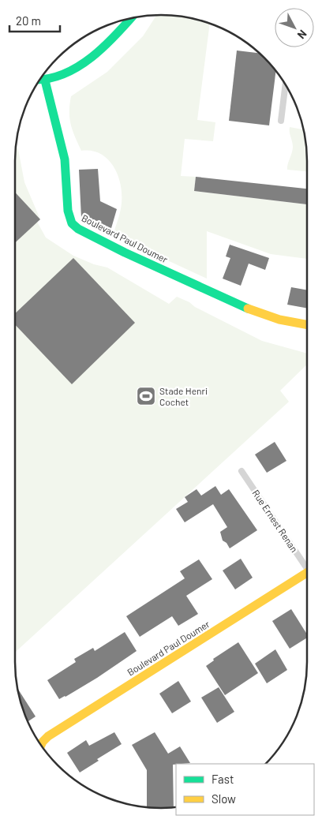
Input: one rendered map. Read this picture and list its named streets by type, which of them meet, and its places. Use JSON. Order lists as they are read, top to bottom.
{
  "streets": {
    "street": ["Boulevard Paul Doumer"],
    "lane": ["Rue Ernest Renan"]
  },
  "places": {
    "sports": ["Stade Henri Cochet"]
  },
  "legend": ["Fast", "Slow"],
  "scale_bar": "20 m",
  "north": "bottom right"
}
